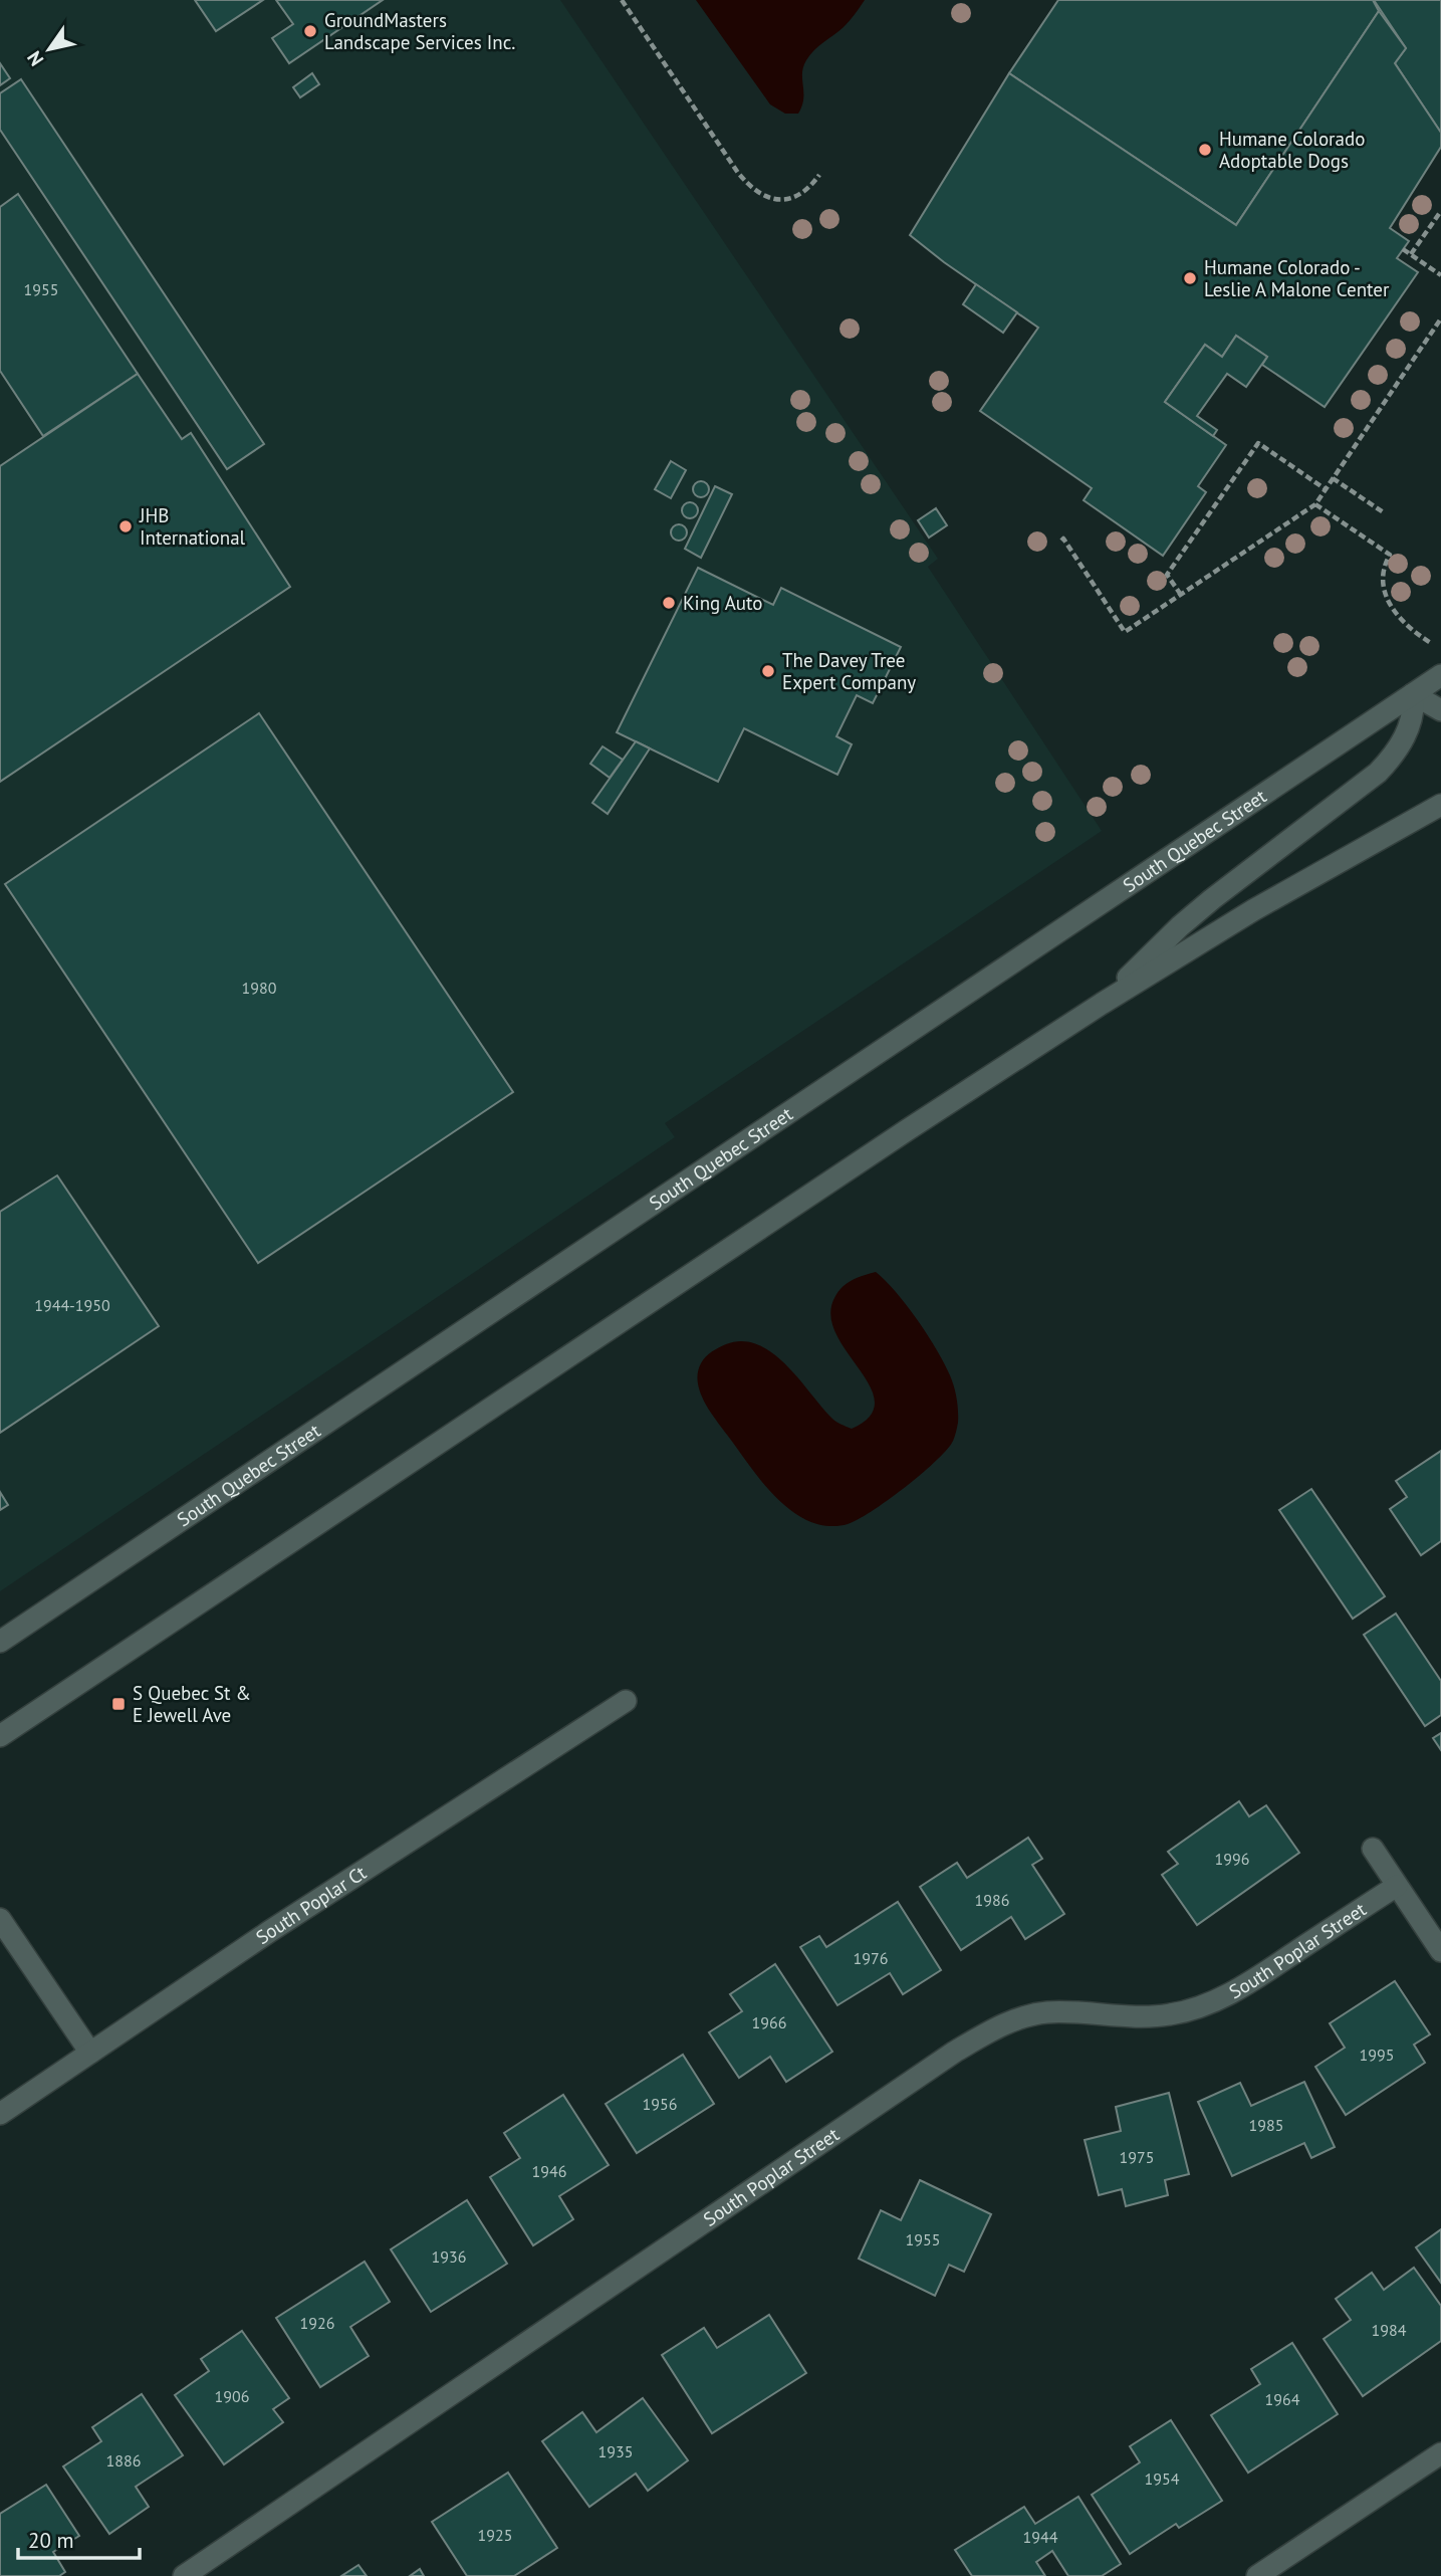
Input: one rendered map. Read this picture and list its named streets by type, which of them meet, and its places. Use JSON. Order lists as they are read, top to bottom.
{
  "streets": {
    "main road": ["South Quebec Street", "South Poplar Ct", "South Poplar Street"]
  },
  "places": {
    "other": [
      "GroundMasters Landscape Services Inc.",
      "Humane Colorado Adoptable Dogs",
      "Humane Colorado - Leslie A Malone Center",
      "JHB International",
      "King Auto",
      "The Davey Tree Expert Company"
    ],
    "transit": ["S Quebec St & E Jewell Ave"]
  },
  "house_numbers": [
    "1955",
    "1980",
    "1944-1950",
    "1996",
    "1986",
    "1976",
    "1966",
    "1995",
    "1956",
    "1985",
    "1975",
    "1946",
    "1955",
    "1936",
    "1926",
    "1984",
    "1906",
    "1964",
    "1935",
    "1886",
    "1954",
    "1925",
    "1944"
  ],
  "scale_bar": "20 m",
  "north": "bottom left"
}
